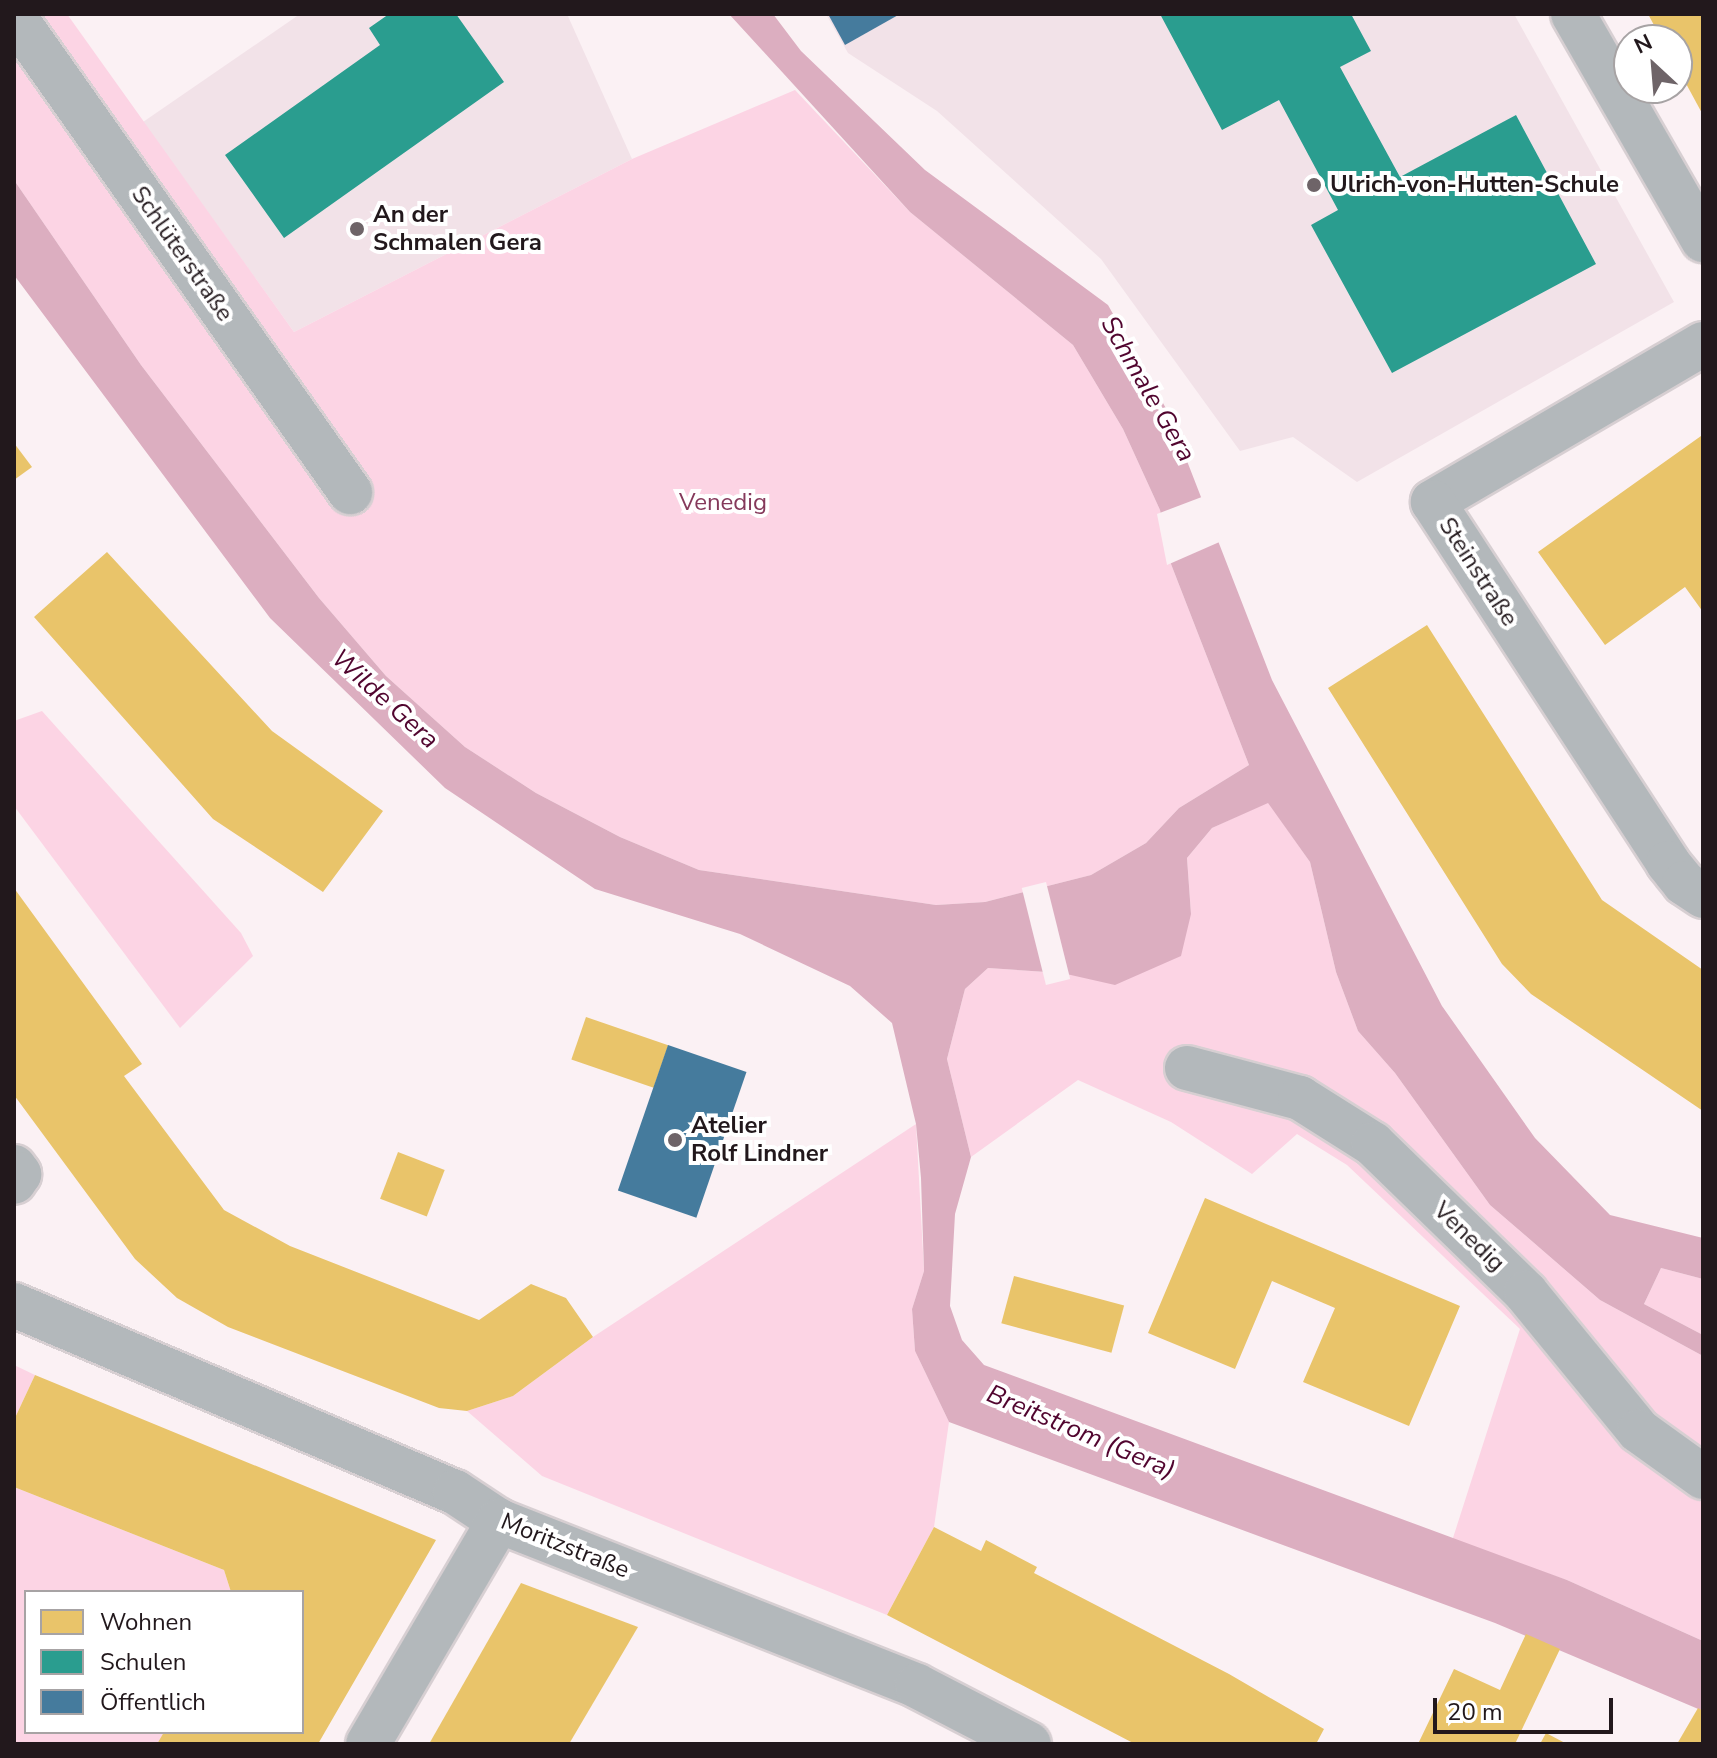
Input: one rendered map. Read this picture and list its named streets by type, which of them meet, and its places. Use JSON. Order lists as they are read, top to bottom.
{
  "streets": {
    "street": [
      "Schlüterstraße",
      "Steinstraße",
      "Venedig",
      "Moritzstraße"
    ]
  },
  "water": ["Schmale Gera", "Wilde Gera", "Breitstrom (Gera)"],
  "parks": ["Venedig"],
  "places": ["Ulrich-von-Hutten-Schule", "An der Schmalen Gera", "Atelier Rolf Lindner"],
  "legend": ["Wohnen", "Schulen", "Öffentlich"],
  "scale_bar": "20 m",
  "north": "top left"
}
